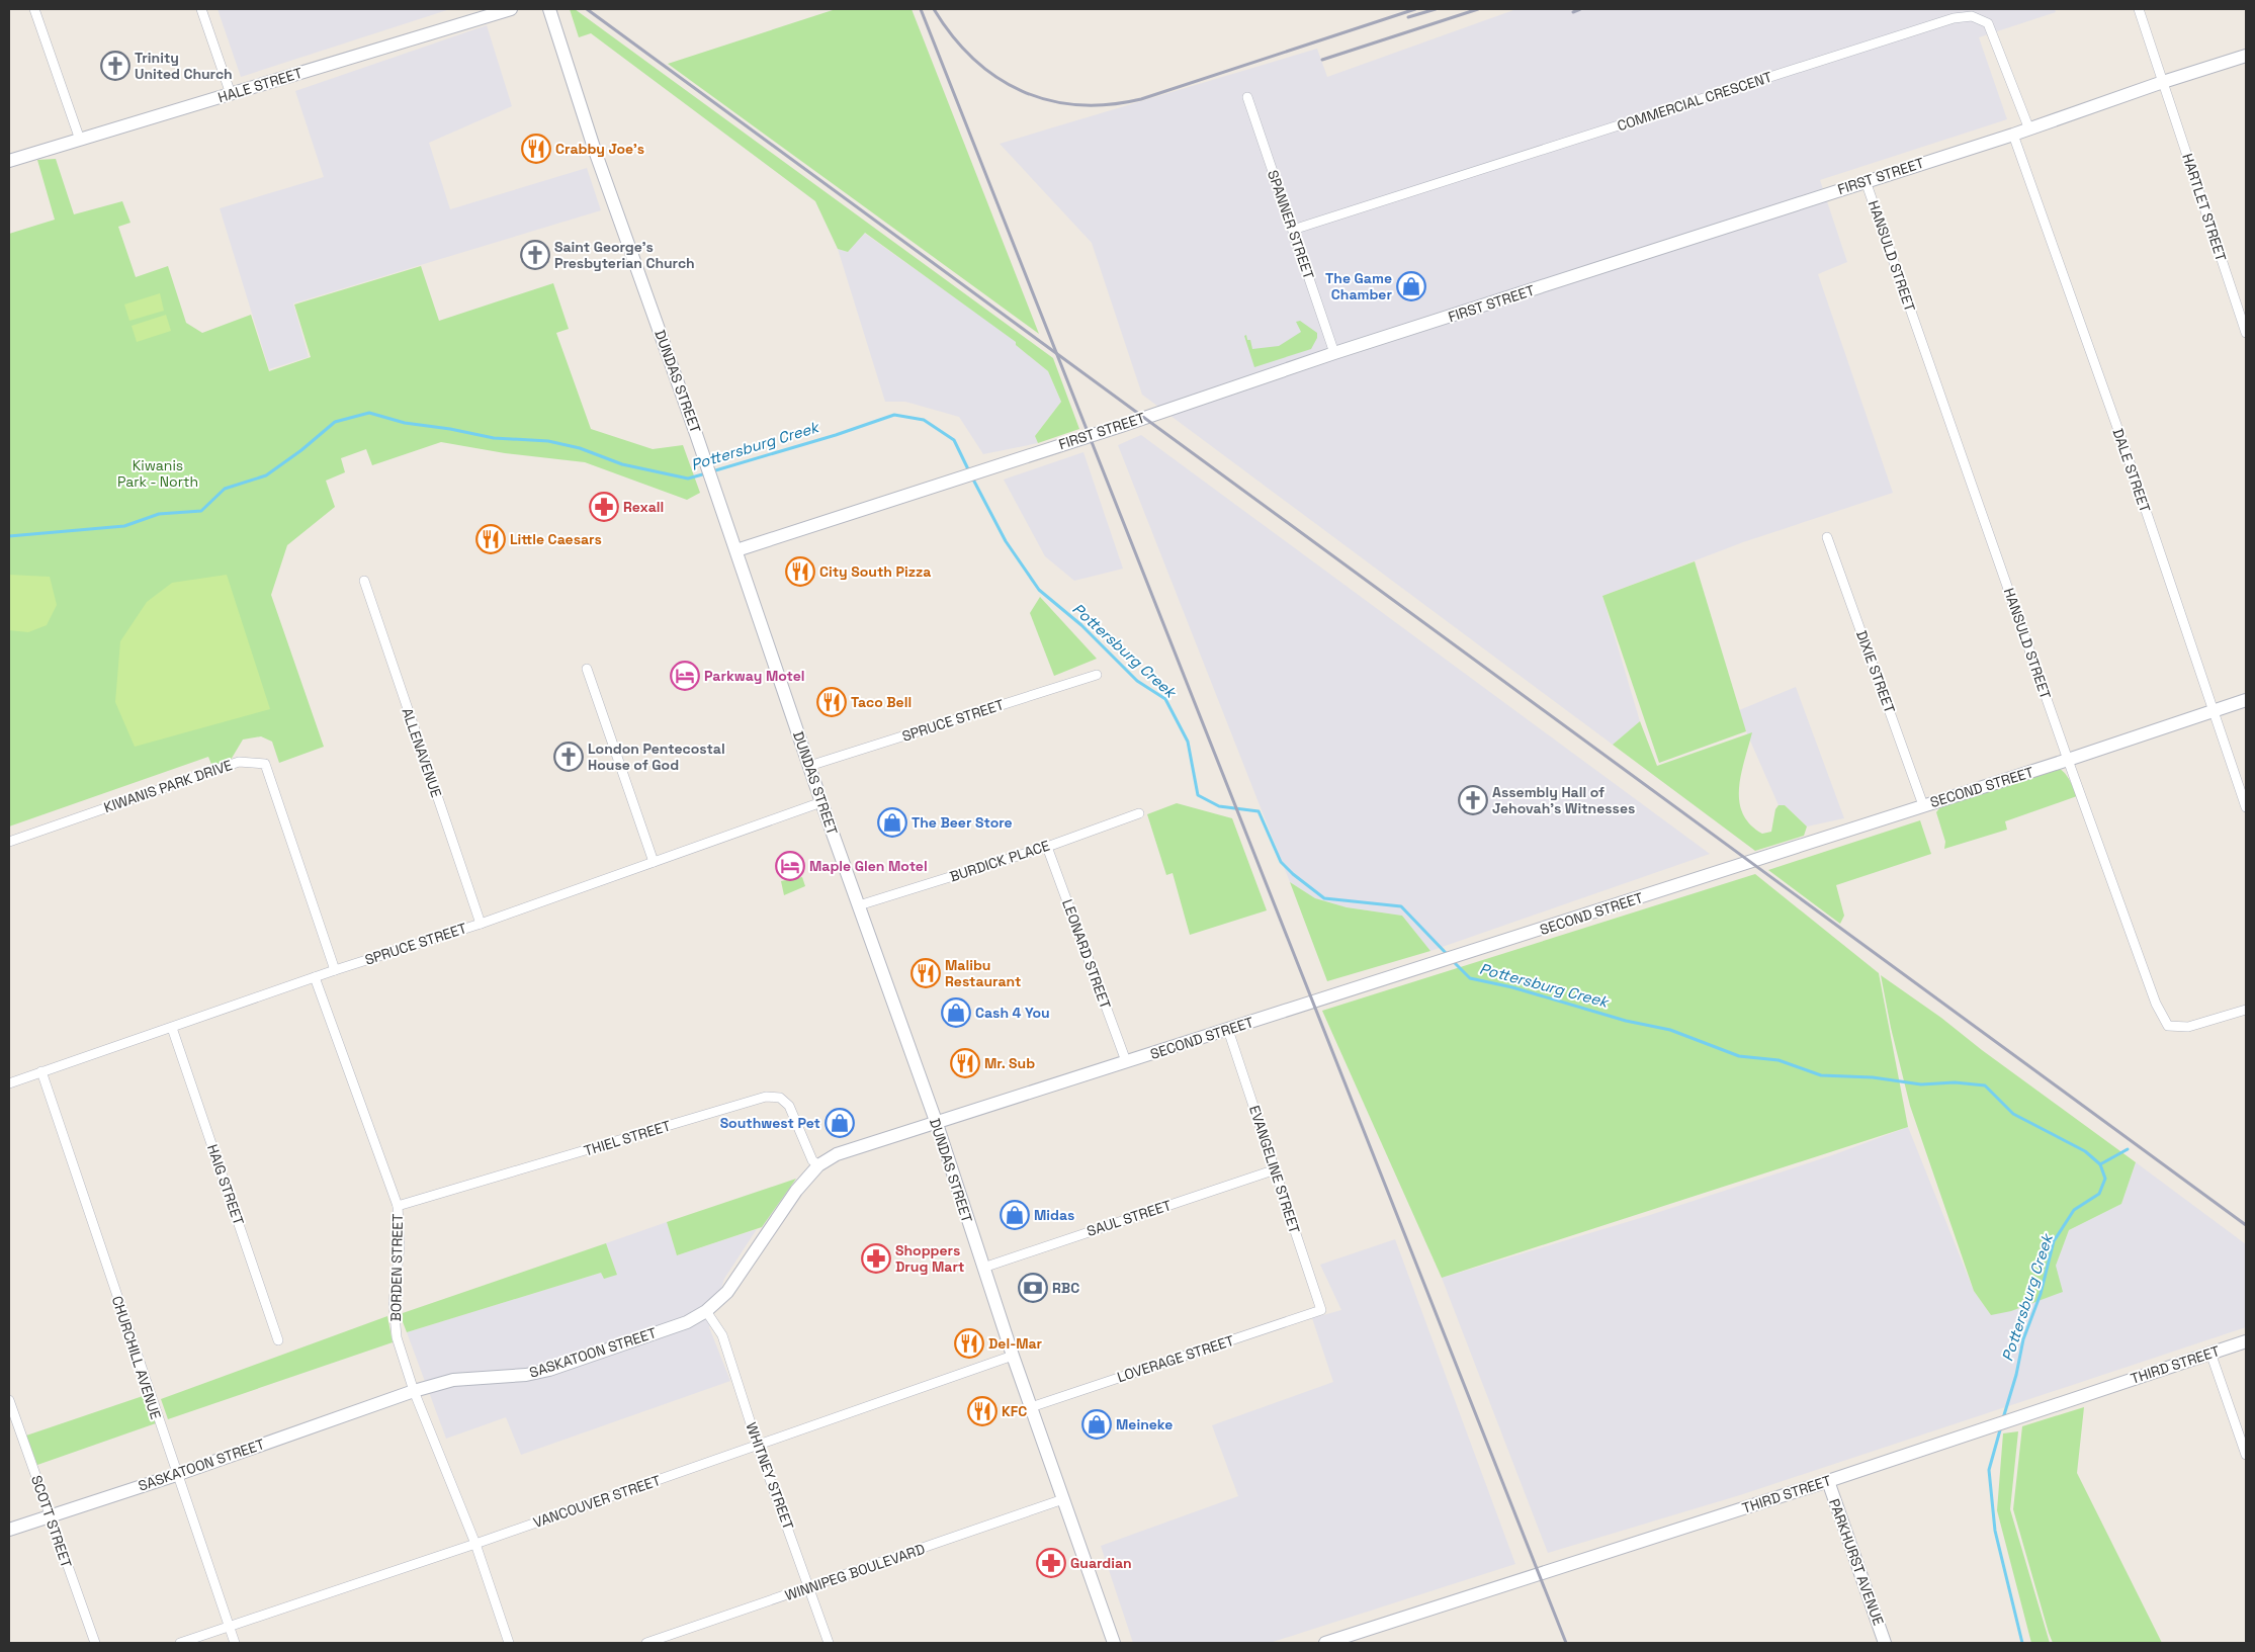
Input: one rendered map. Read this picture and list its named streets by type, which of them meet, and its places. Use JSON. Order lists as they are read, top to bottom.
{
  "streets": {
    "street": [
      "HALE STREET",
      "COMMERCIAL CRESCENT",
      "FIRST STREET",
      "HARTLET STREET",
      "SPANNER STREET",
      "HANSULD STREET",
      "DUNDAS STREET",
      "DALE STREET",
      "DIXIE STREET",
      "SPRUCE STREET",
      "ALLENAVENUE",
      "KIWANIS PARK DRIVE",
      "SECOND STREET",
      "BURDICK PLACE",
      "LEONARD STREET",
      "THIEL STREET",
      "EVANGELINE STREET",
      "HAIG STREET",
      "SAUL STREET",
      "BORDEN STREET",
      "SASKATOON STREET",
      "CHURCHILL AVENUE",
      "LOVERAGE STREET",
      "THIRD STREET",
      "WHITNEY STREET",
      "VANCOUVER STREET",
      "SCOTT STREET",
      "PARKHURST AVENUE",
      "WINNIPEG BOULEVARD"
    ]
  },
  "crossings": [
    ["COMMERCIAL CRESCENT", "FIRST STREET"],
    ["COMMERCIAL CRESCENT", "SPANNER STREET"],
    ["FIRST STREET", "HARTLET STREET"],
    ["FIRST STREET", "SPANNER STREET"],
    ["FIRST STREET", "HANSULD STREET"],
    ["FIRST STREET", "DUNDAS STREET"],
    ["FIRST STREET", "DALE STREET"],
    ["HANSULD STREET", "SECOND STREET"],
    ["DUNDAS STREET", "SPRUCE STREET"],
    ["DUNDAS STREET", "SECOND STREET"],
    ["DUNDAS STREET", "BURDICK PLACE"],
    ["DUNDAS STREET", "SAUL STREET"],
    ["DUNDAS STREET", "SASKATOON STREET"],
    ["DUNDAS STREET", "LOVERAGE STREET"],
    ["DUNDAS STREET", "VANCOUVER STREET"],
    ["DUNDAS STREET", "WINNIPEG BOULEVARD"],
    ["DALE STREET", "SECOND STREET"],
    ["DIXIE STREET", "SECOND STREET"],
    ["SPRUCE STREET", "ALLENAVENUE"],
    ["SPRUCE STREET", "KIWANIS PARK DRIVE"],
    ["SPRUCE STREET", "HAIG STREET"],
    ["SPRUCE STREET", "BORDEN STREET"],
    ["SPRUCE STREET", "CHURCHILL AVENUE"],
    ["SECOND STREET", "LEONARD STREET"],
    ["SECOND STREET", "EVANGELINE STREET"],
    ["SECOND STREET", "SASKATOON STREET"],
    ["BURDICK PLACE", "LEONARD STREET"],
    ["THIEL STREET", "BORDEN STREET"],
    ["THIEL STREET", "SASKATOON STREET"],
    ["EVANGELINE STREET", "SAUL STREET"],
    ["EVANGELINE STREET", "LOVERAGE STREET"],
    ["BORDEN STREET", "SASKATOON STREET"],
    ["BORDEN STREET", "VANCOUVER STREET"],
    ["SASKATOON STREET", "CHURCHILL AVENUE"],
    ["SASKATOON STREET", "WHITNEY STREET"],
    ["SASKATOON STREET", "SCOTT STREET"],
    ["CHURCHILL AVENUE", "VANCOUVER STREET"],
    ["THIRD STREET", "PARKHURST AVENUE"],
    ["WHITNEY STREET", "VANCOUVER STREET"],
    ["WHITNEY STREET", "WINNIPEG BOULEVARD"]
  ],
  "water": ["Pottersburg Creek"],
  "parks": ["Kiwanis Park - North"],
  "places": {
    "church": [
      "Trinity United Church",
      "Saint George's Presbyterian Church",
      "London Pentecostal House of God",
      "Assembly Hall of Jehovah's Witnesses"
    ],
    "restaurant": [
      "Crabby Joe's",
      "Little Caesars",
      "City South Pizza",
      "Taco Bell",
      "Malibu Restaurant",
      "Mr. Sub",
      "Del-Mar",
      "KFC"
    ],
    "shop": [
      "The Game Chamber",
      "The Beer Store",
      "Cash 4 You",
      "Southwest Pet",
      "Midas",
      "Meineke"
    ],
    "pharmacy": ["Rexall", "Shoppers Drug Mart", "Guardian"],
    "hotel": ["Parkway Motel", "Maple Glen Motel"],
    "bank": ["RBC"]
  }
}
